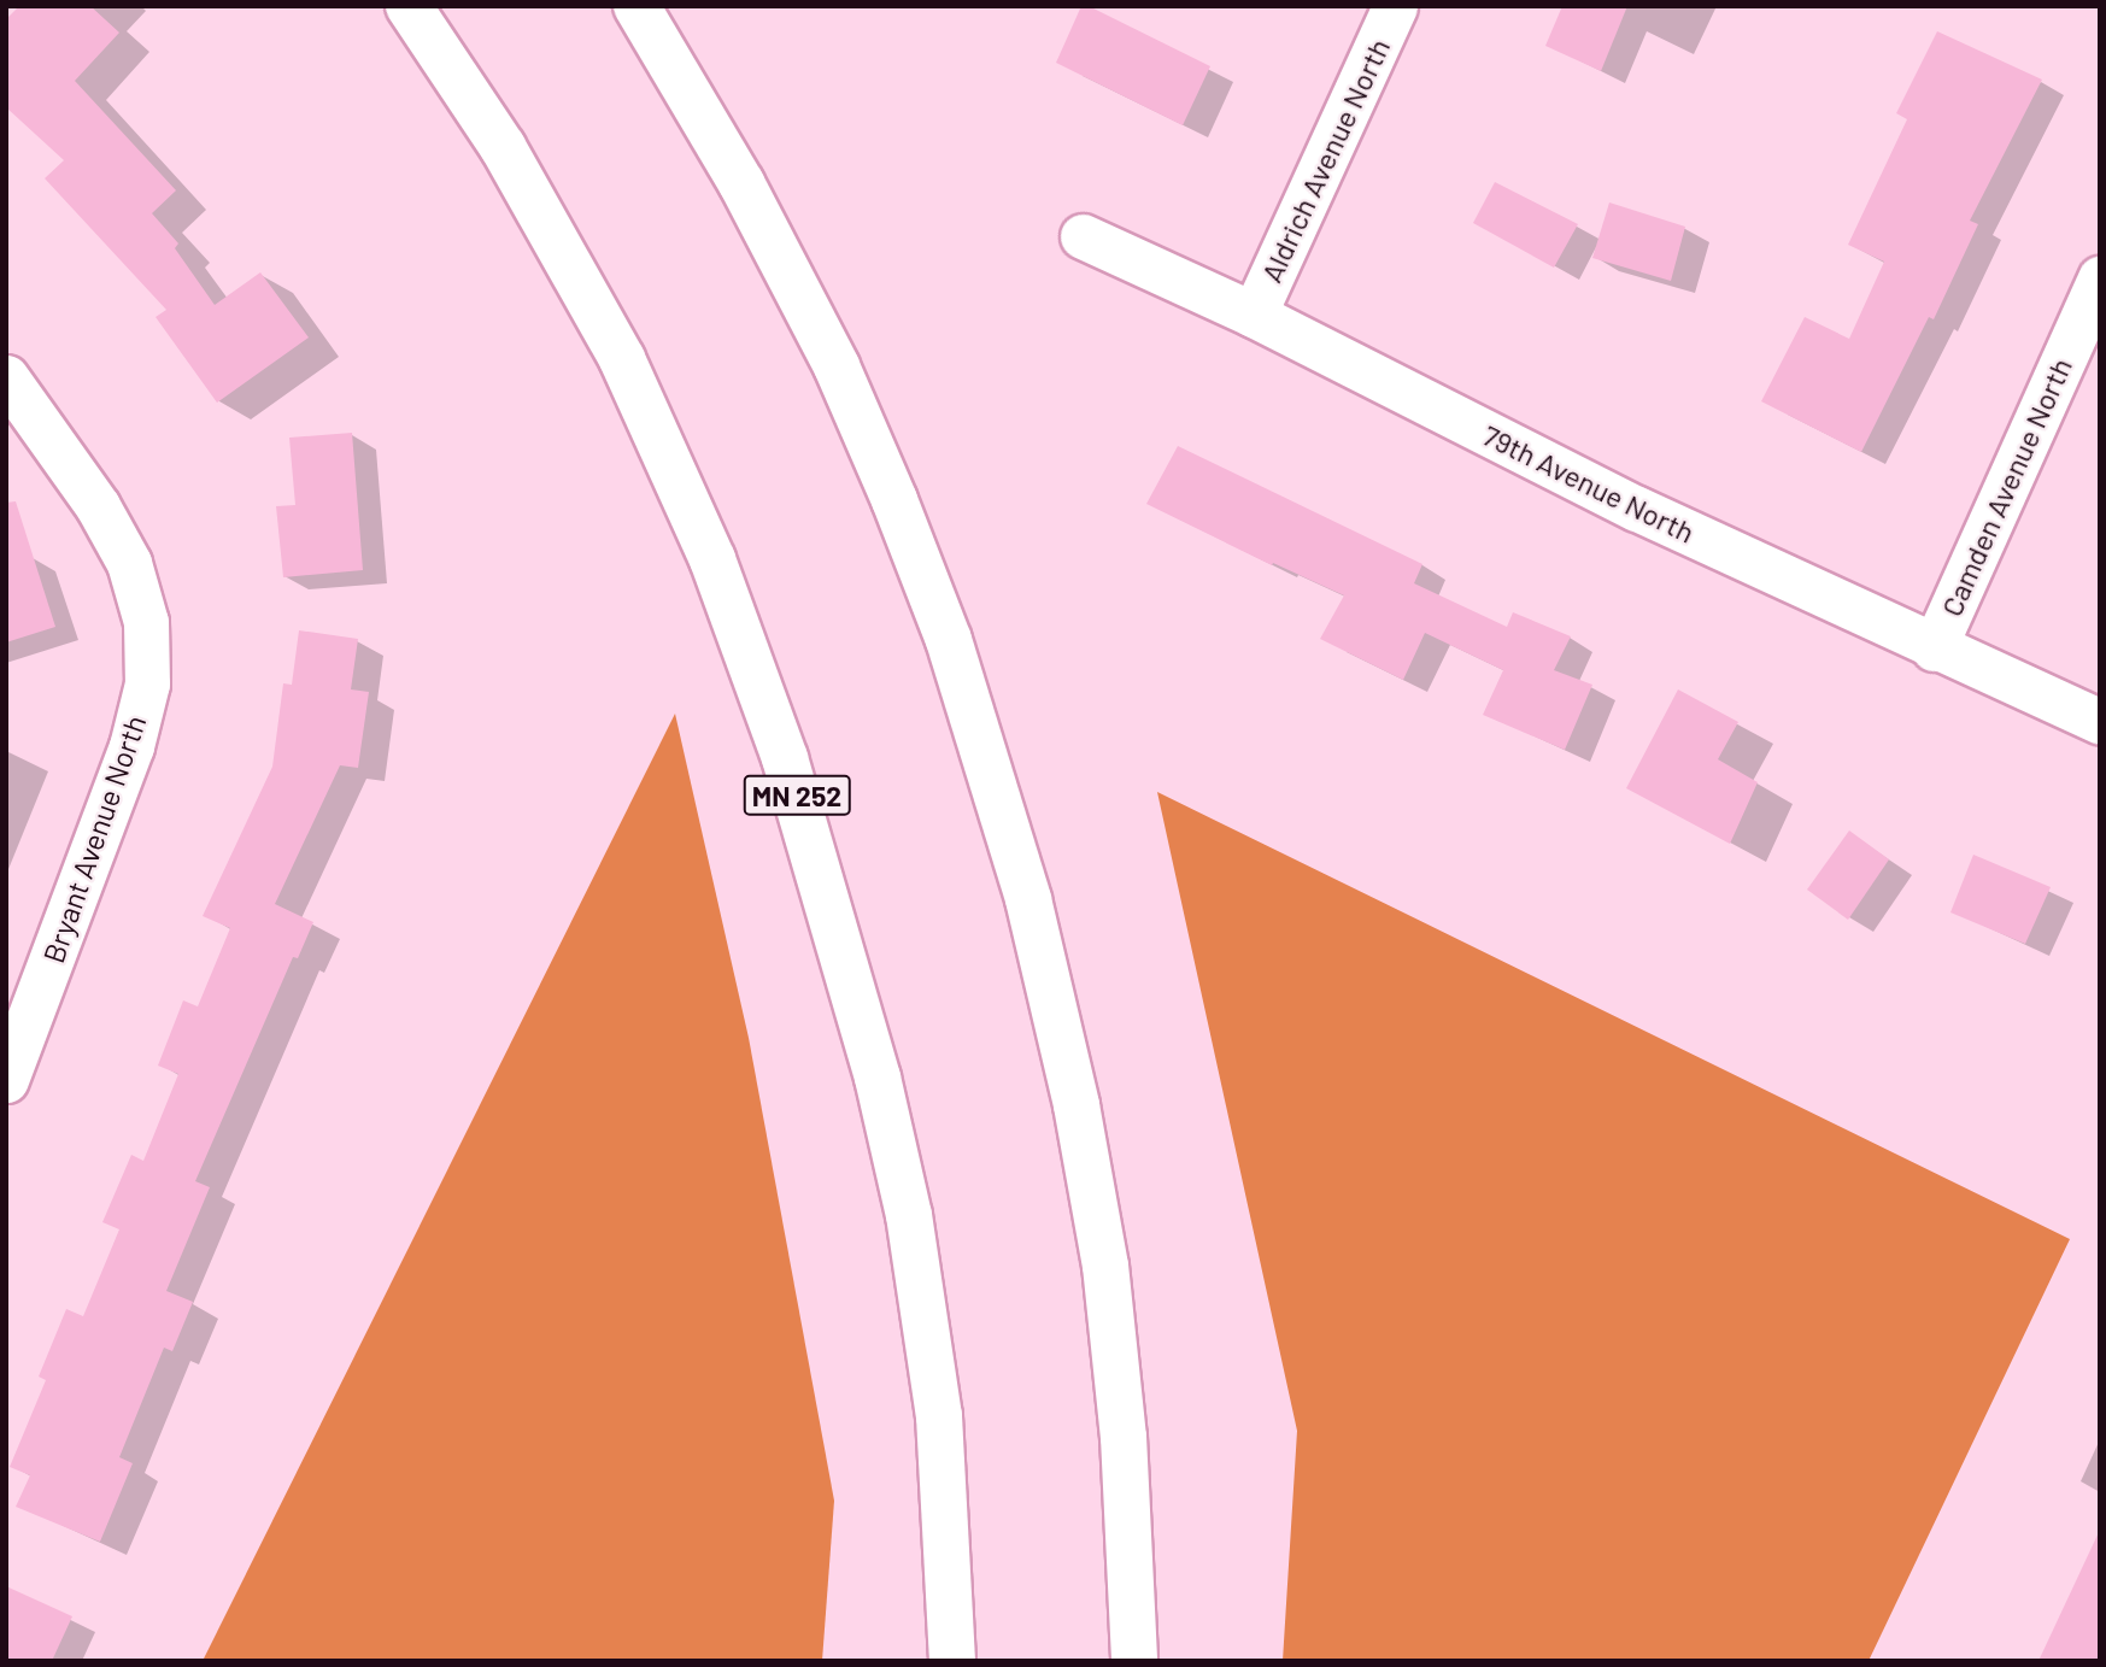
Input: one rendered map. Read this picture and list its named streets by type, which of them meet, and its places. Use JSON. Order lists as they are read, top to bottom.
{
  "streets": {
    "highway": ["MN 252"],
    "street": [
      "Aldrich Avenue North",
      "79th Avenue North",
      "Camden Avenue North",
      "Bryant Avenue North"
    ]
  },
  "crossings": [
    ["Aldrich Avenue North", "79th Avenue North"],
    ["79th Avenue North", "Camden Avenue North"]
  ]
}
